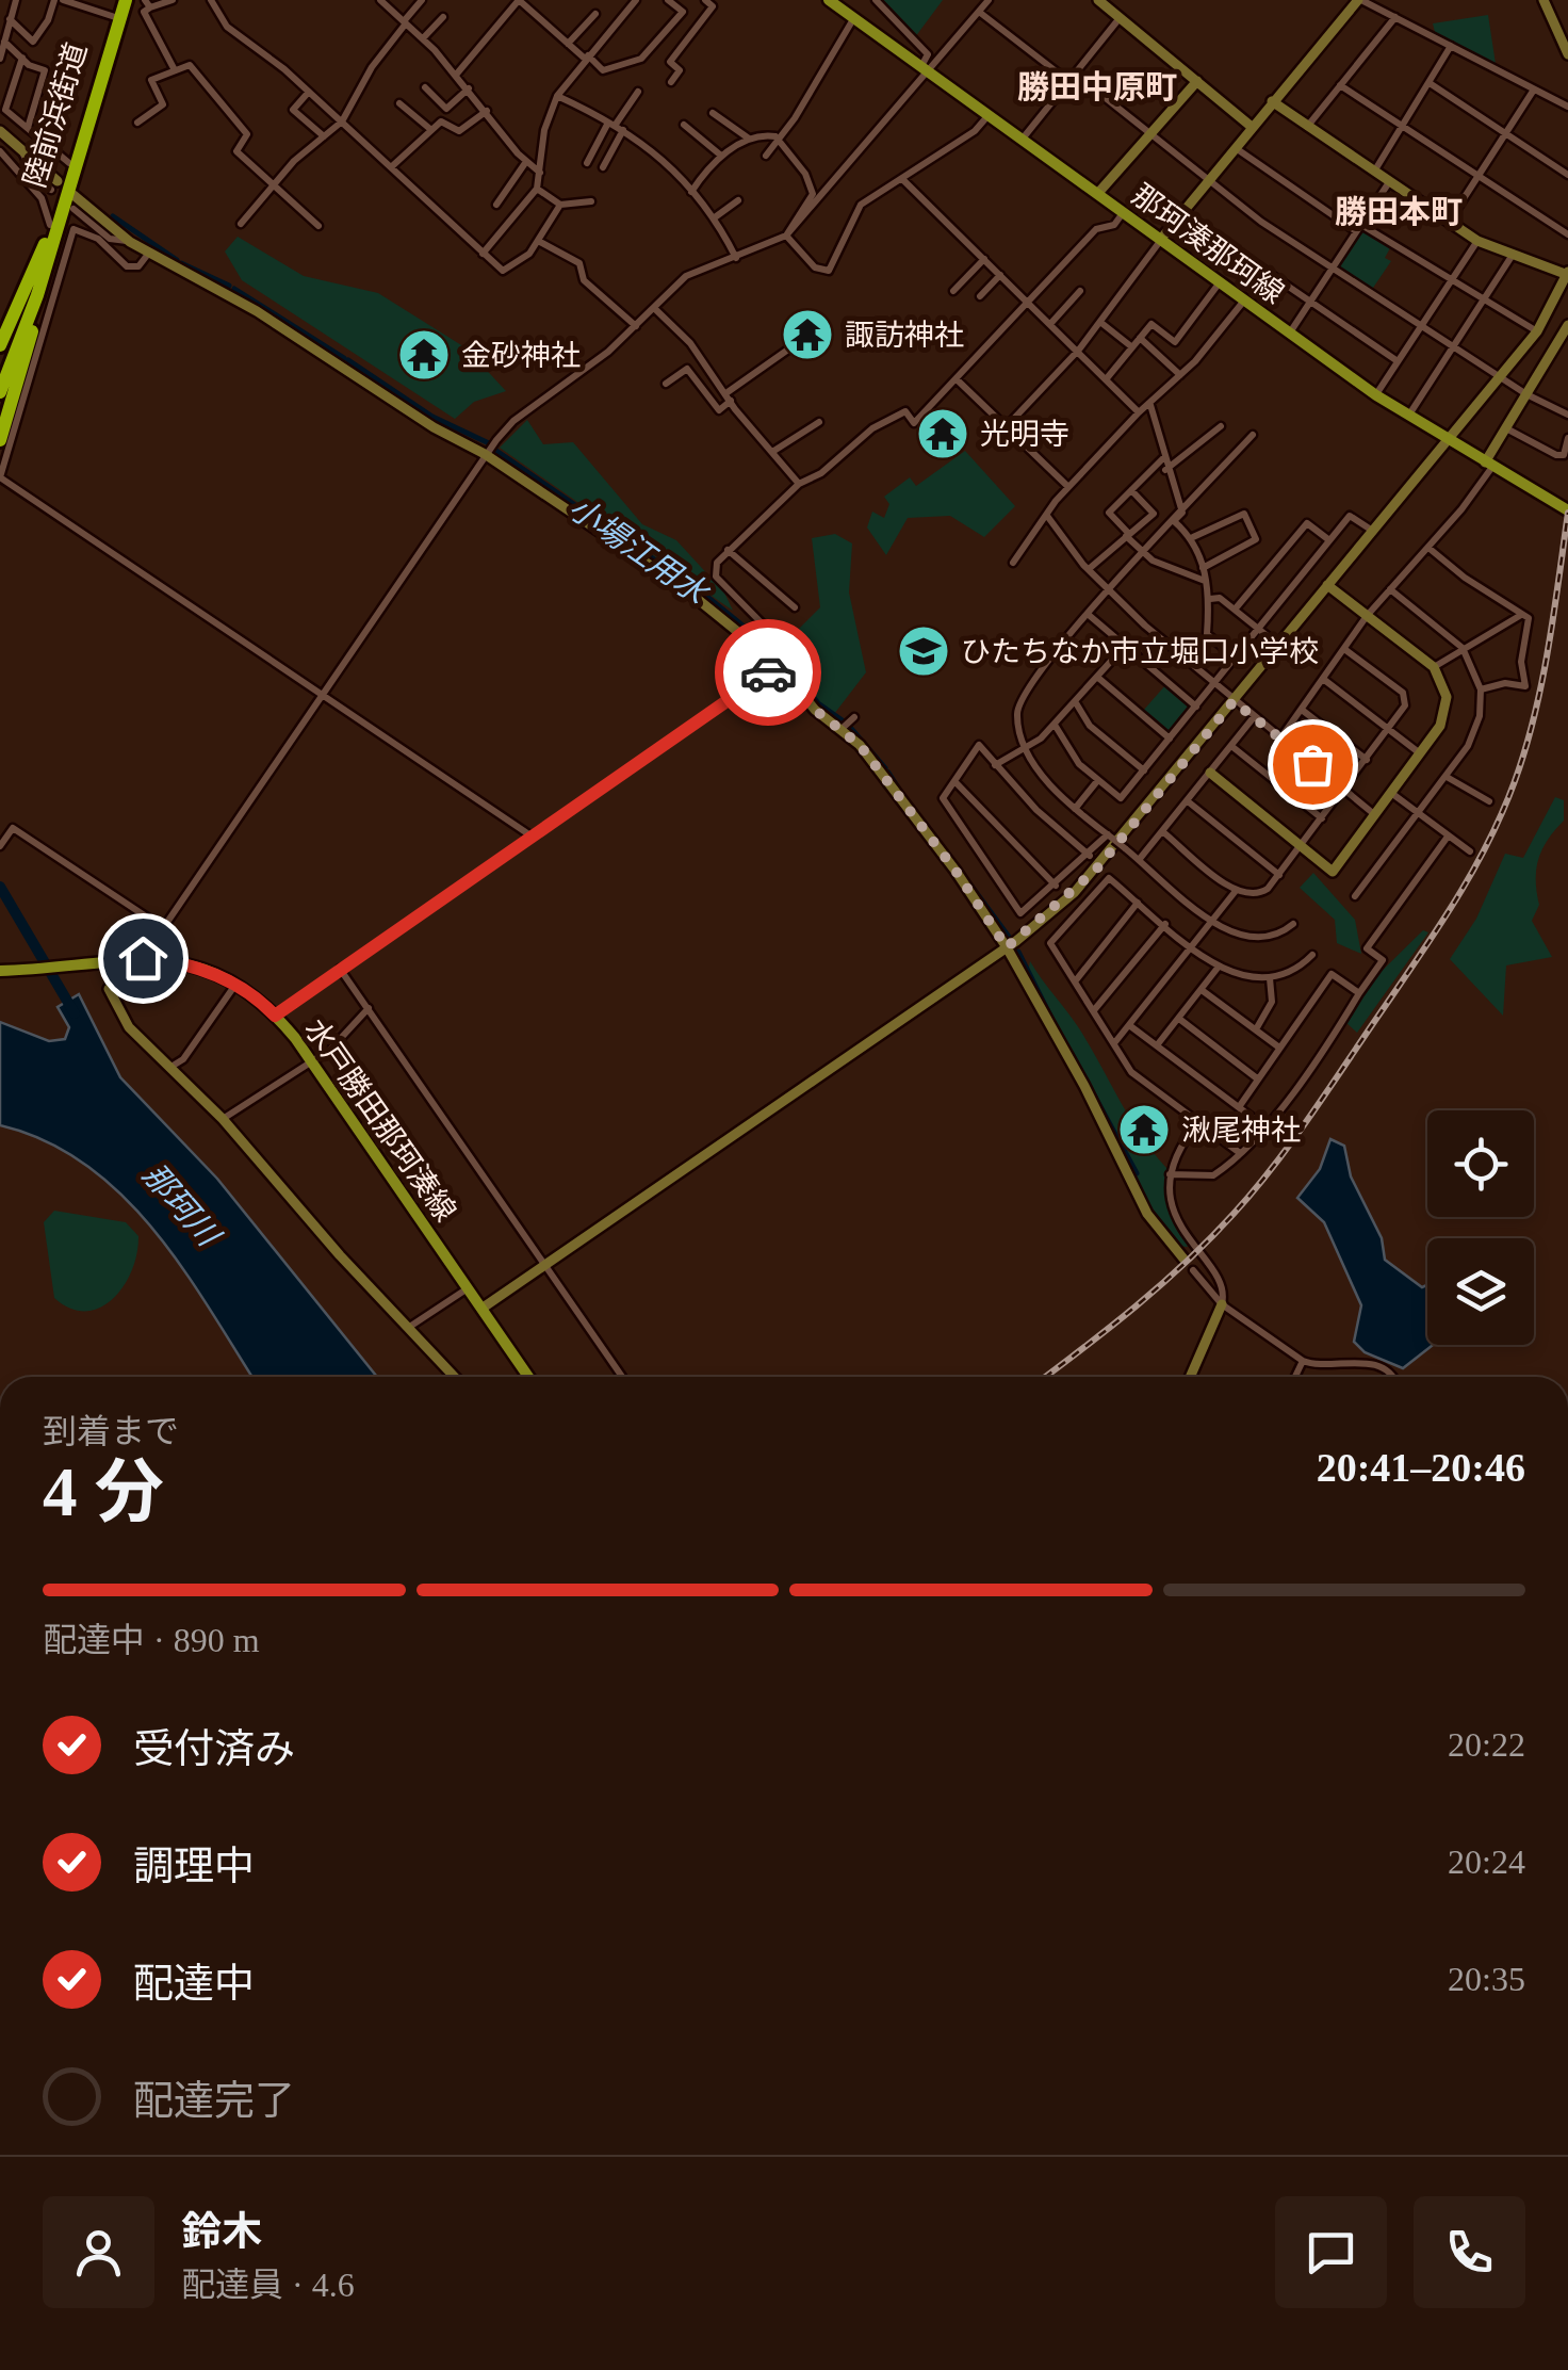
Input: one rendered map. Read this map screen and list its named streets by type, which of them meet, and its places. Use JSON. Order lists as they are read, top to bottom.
{
  "streets": {
    "highway": ["陸前浜街道"],
    "main road": ["那珂湊那珂線", "水戸勝田那珂湊線"]
  },
  "districts": ["勝田中原町", "勝田本町"],
  "water": ["小場江用水", "那珂川"],
  "places": {
    "temple": [
      "諏訪神社",
      "金砂神社",
      "光明寺",
      "湫尾神社"
    ],
    "school or university": ["ひたちなか市立堀口小学校"]
  },
  "page": {
    "heading": ["4 分", "到着まで", "20:41–20:46"],
    "panel": ["鈴木", "配達員 · 4.6"],
    "bar": "配達中 · 890 m",
    "list": [
      ["受付済み", "20:22"],
      ["調理中", "20:24"],
      ["配達中", "20:35"],
      "配達完了"
    ]
  }
}
